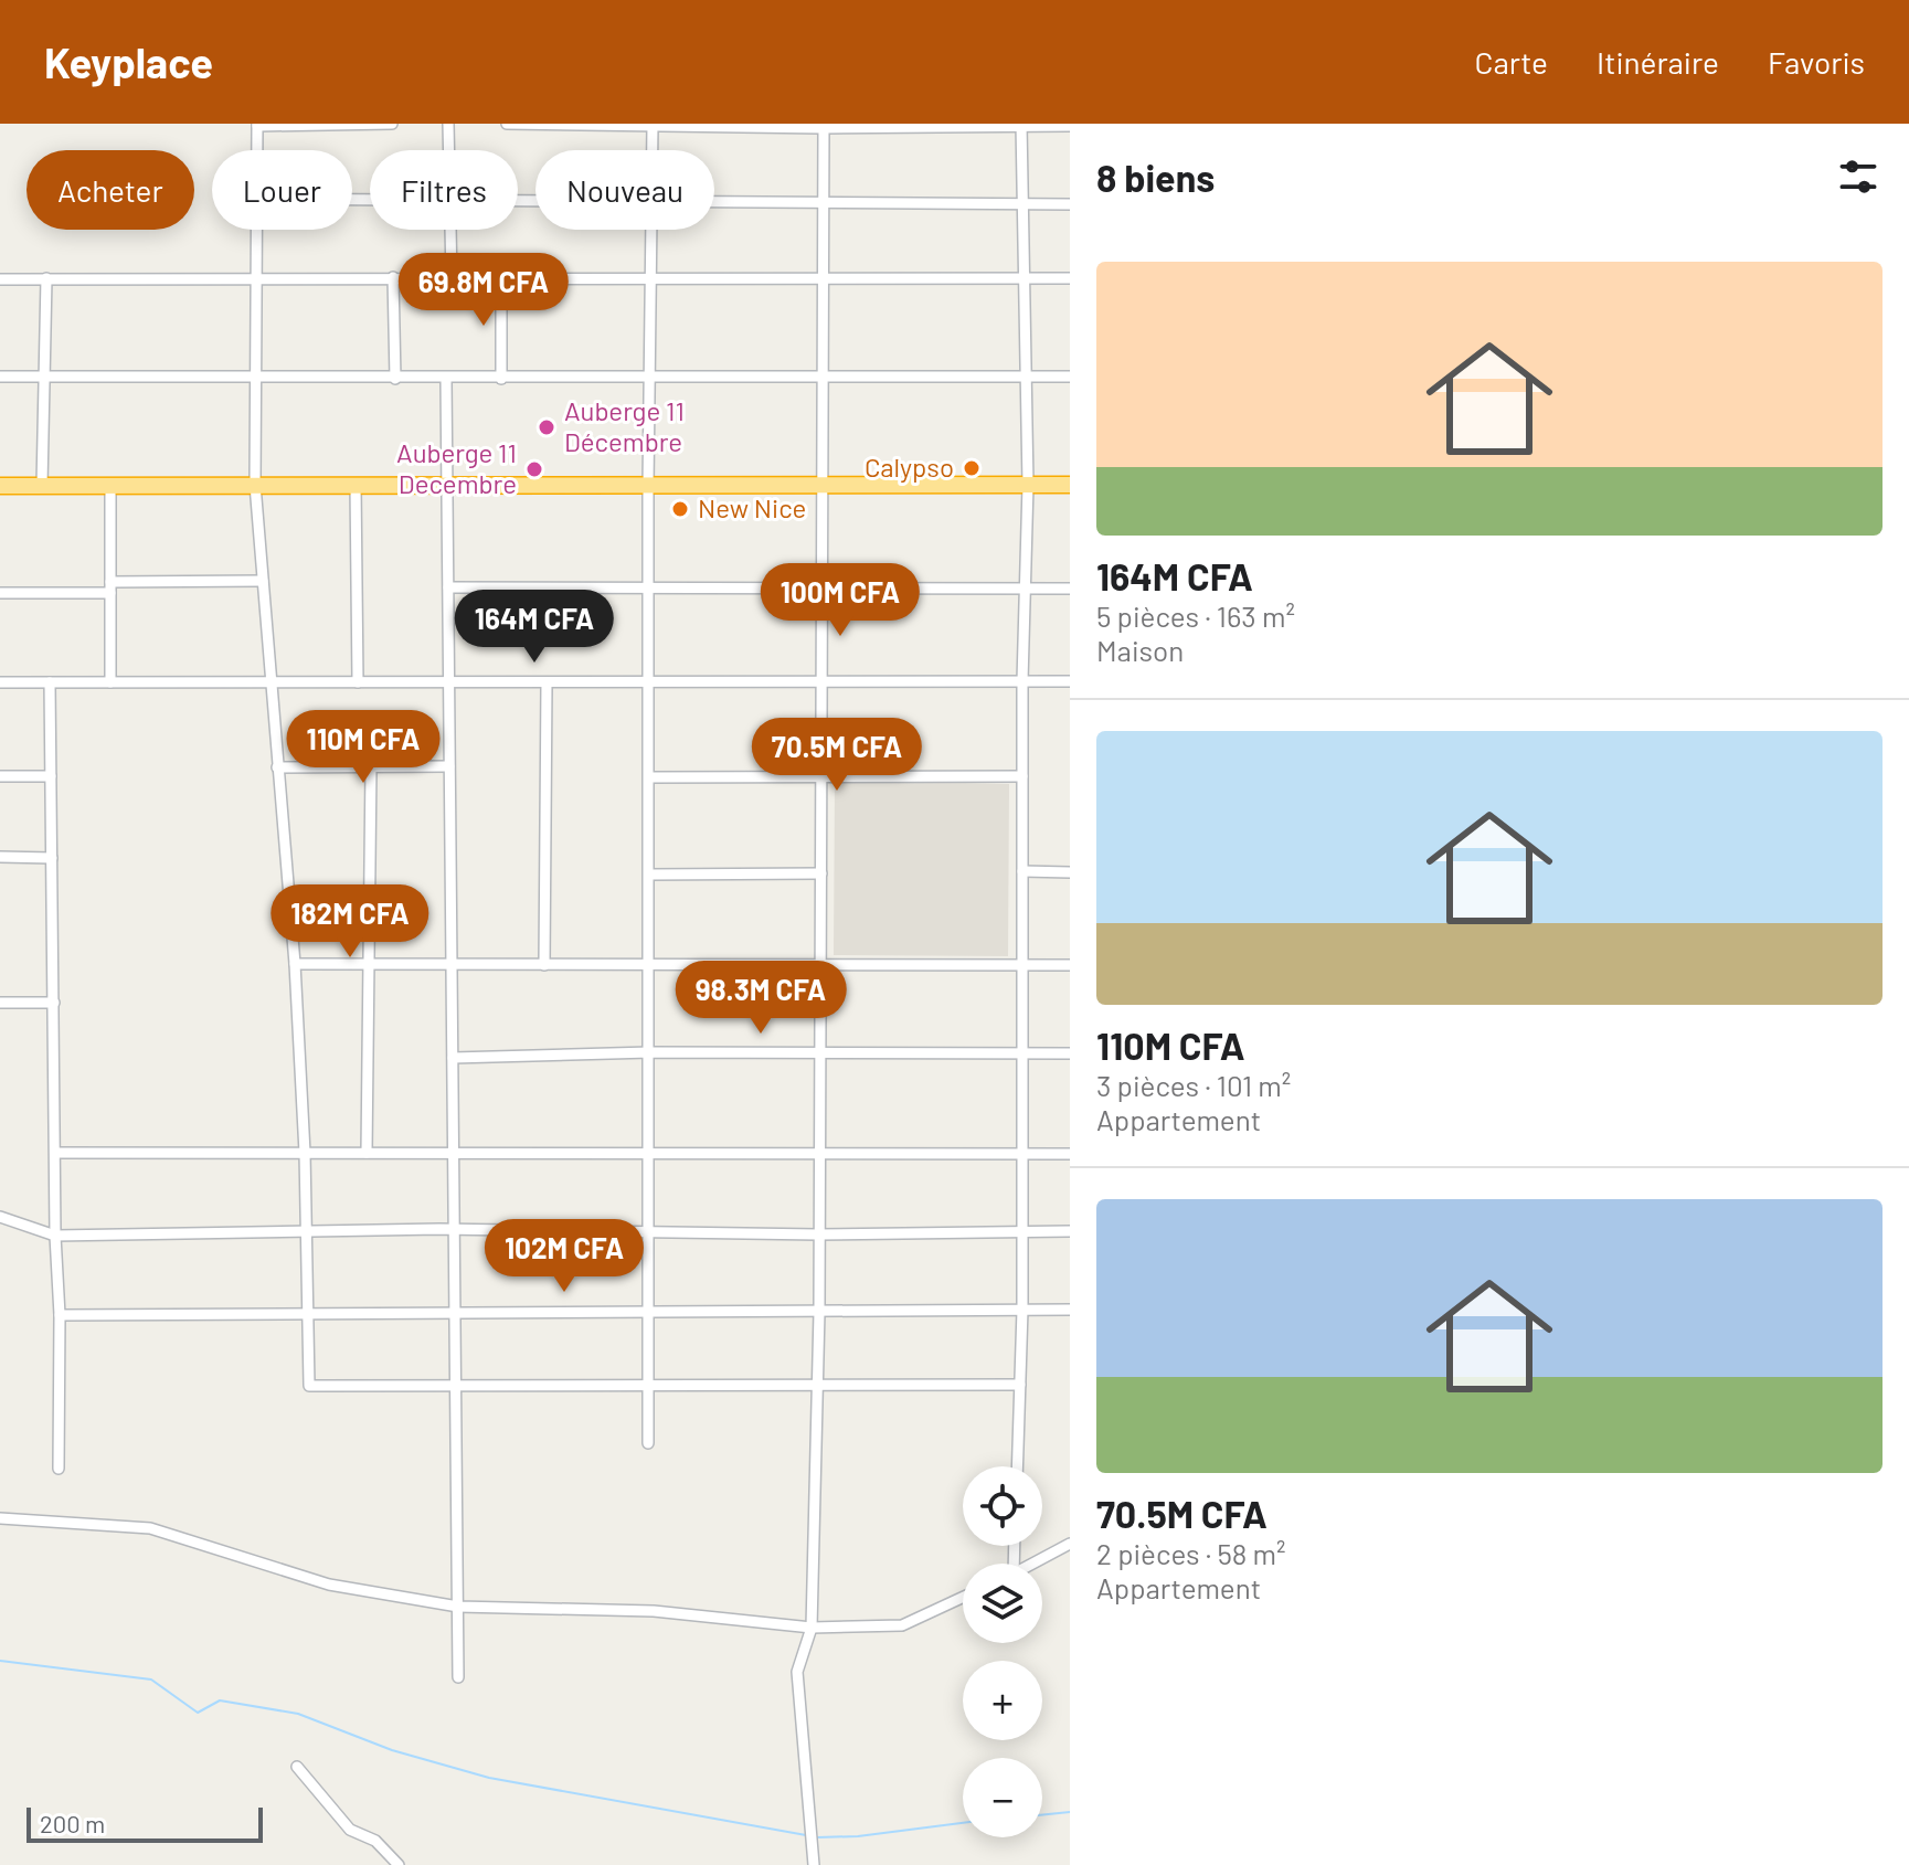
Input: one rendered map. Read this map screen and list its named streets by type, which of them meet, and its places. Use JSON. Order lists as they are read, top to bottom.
{
  "places": [
    "Auberge 11 Décembre",
    "Calypso",
    "Auberge 11 Decembre",
    "New Nice"
  ],
  "scale_bar": "200 m",
  "page": {
    "header": "Keyplace",
    "nav": ["Carte", "Itinéraire", "Favoris"],
    "heading": "8 biens",
    "chip": [
      "Acheter",
      "Louer",
      "Filtres",
      "Nouveau"
    ],
    "list": [
      {
        "name": "164M CFA",
        "note": "5 pièces · 163 m² · Maison"
      },
      {
        "name": "110M CFA",
        "note": "3 pièces · 101 m² · Appartement"
      },
      {
        "name": "70.5M CFA",
        "note": "2 pièces · 58 m² · Appartement"
      }
    ],
    "price": [
      "69.8M CFA",
      "100M CFA",
      "164M CFA",
      "110M CFA",
      "70.5M CFA",
      "182M CFA",
      "98.3M CFA",
      "102M CFA"
    ],
    "map_buttons": ["+", "−"],
    "scale": "200 m"
  }
}
